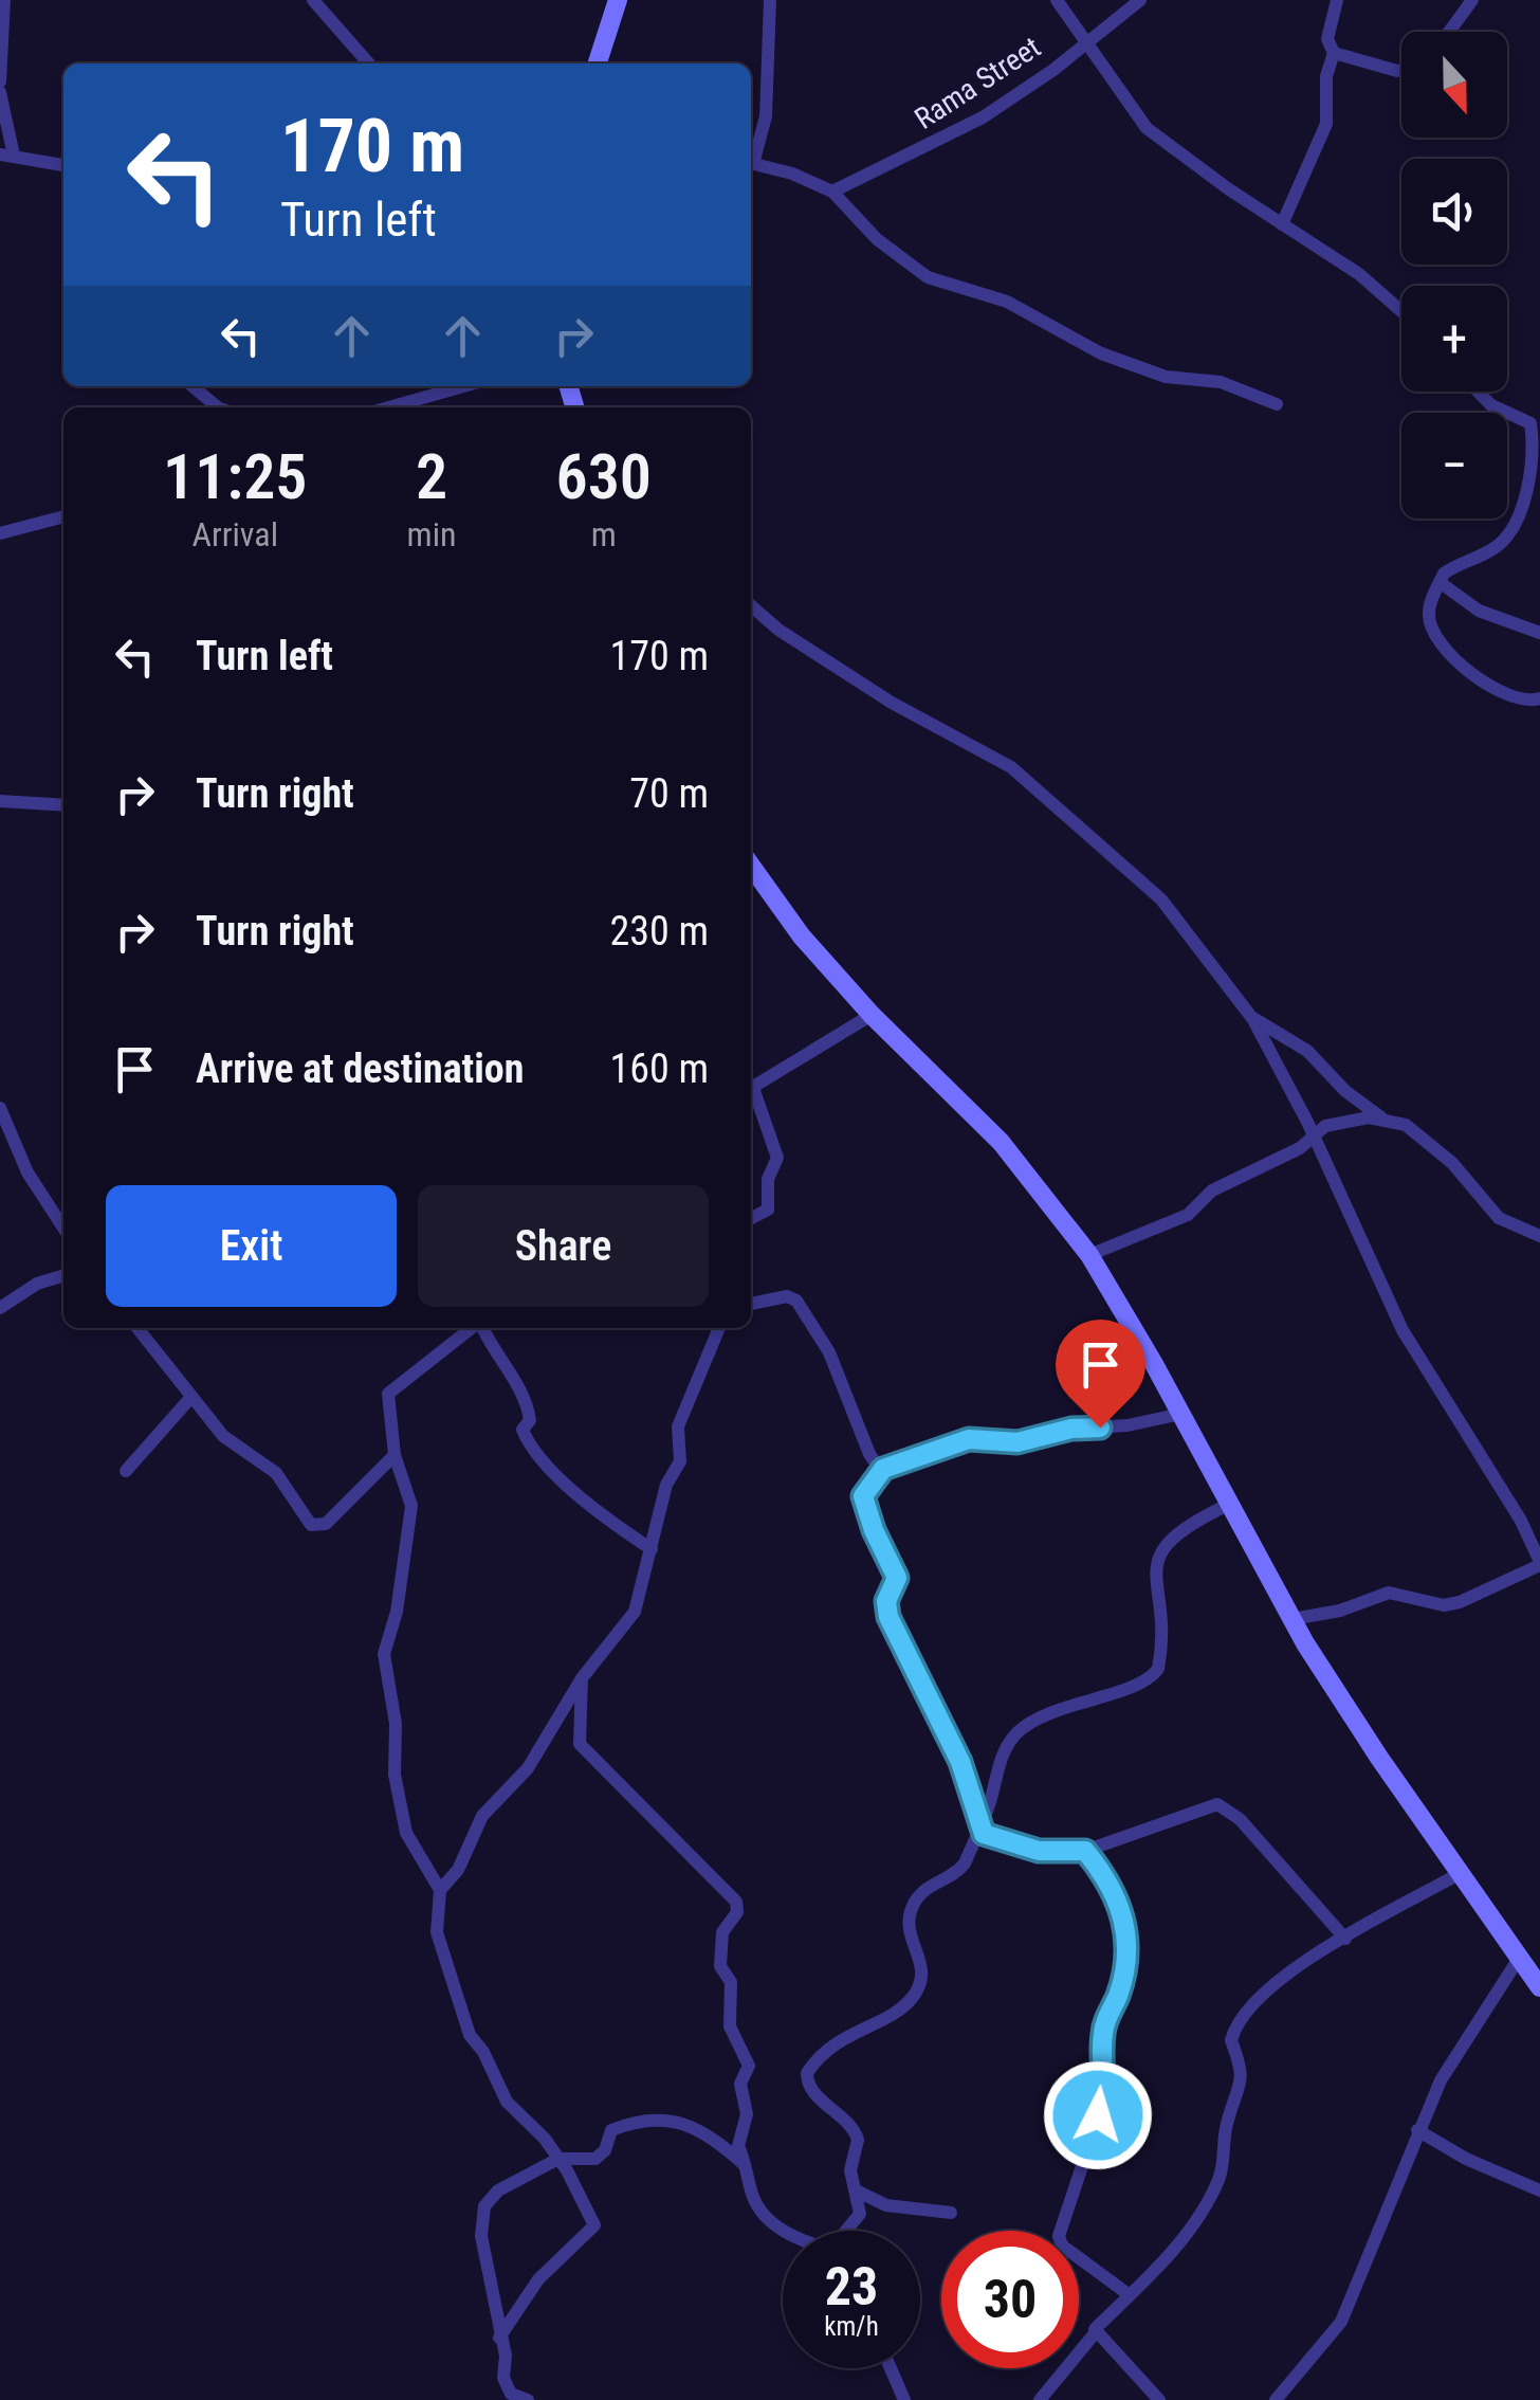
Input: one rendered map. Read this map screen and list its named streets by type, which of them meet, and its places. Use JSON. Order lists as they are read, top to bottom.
{
  "streets": {
    "street": ["Rama Street"]
  },
  "north": "bottom",
  "page": {
    "map_buttons": ["+", "−"],
    "turn": ["170 m", "Turn left"],
    "eta": [
      "11:25",
      "Arrival",
      "2",
      "min",
      "630",
      "m"
    ],
    "list": [
      {
        "name": "Turn left",
        "value": "170 m"
      },
      {
        "name": "Turn right",
        "value": "70 m"
      },
      {
        "name": "Turn right",
        "value": "230 m"
      },
      {
        "name": "Arrive at destination",
        "value": "160 m"
      }
    ],
    "buttons": ["Exit", "Share"],
    "speed": "23 km/h",
    "limit": "30"
  }
}
